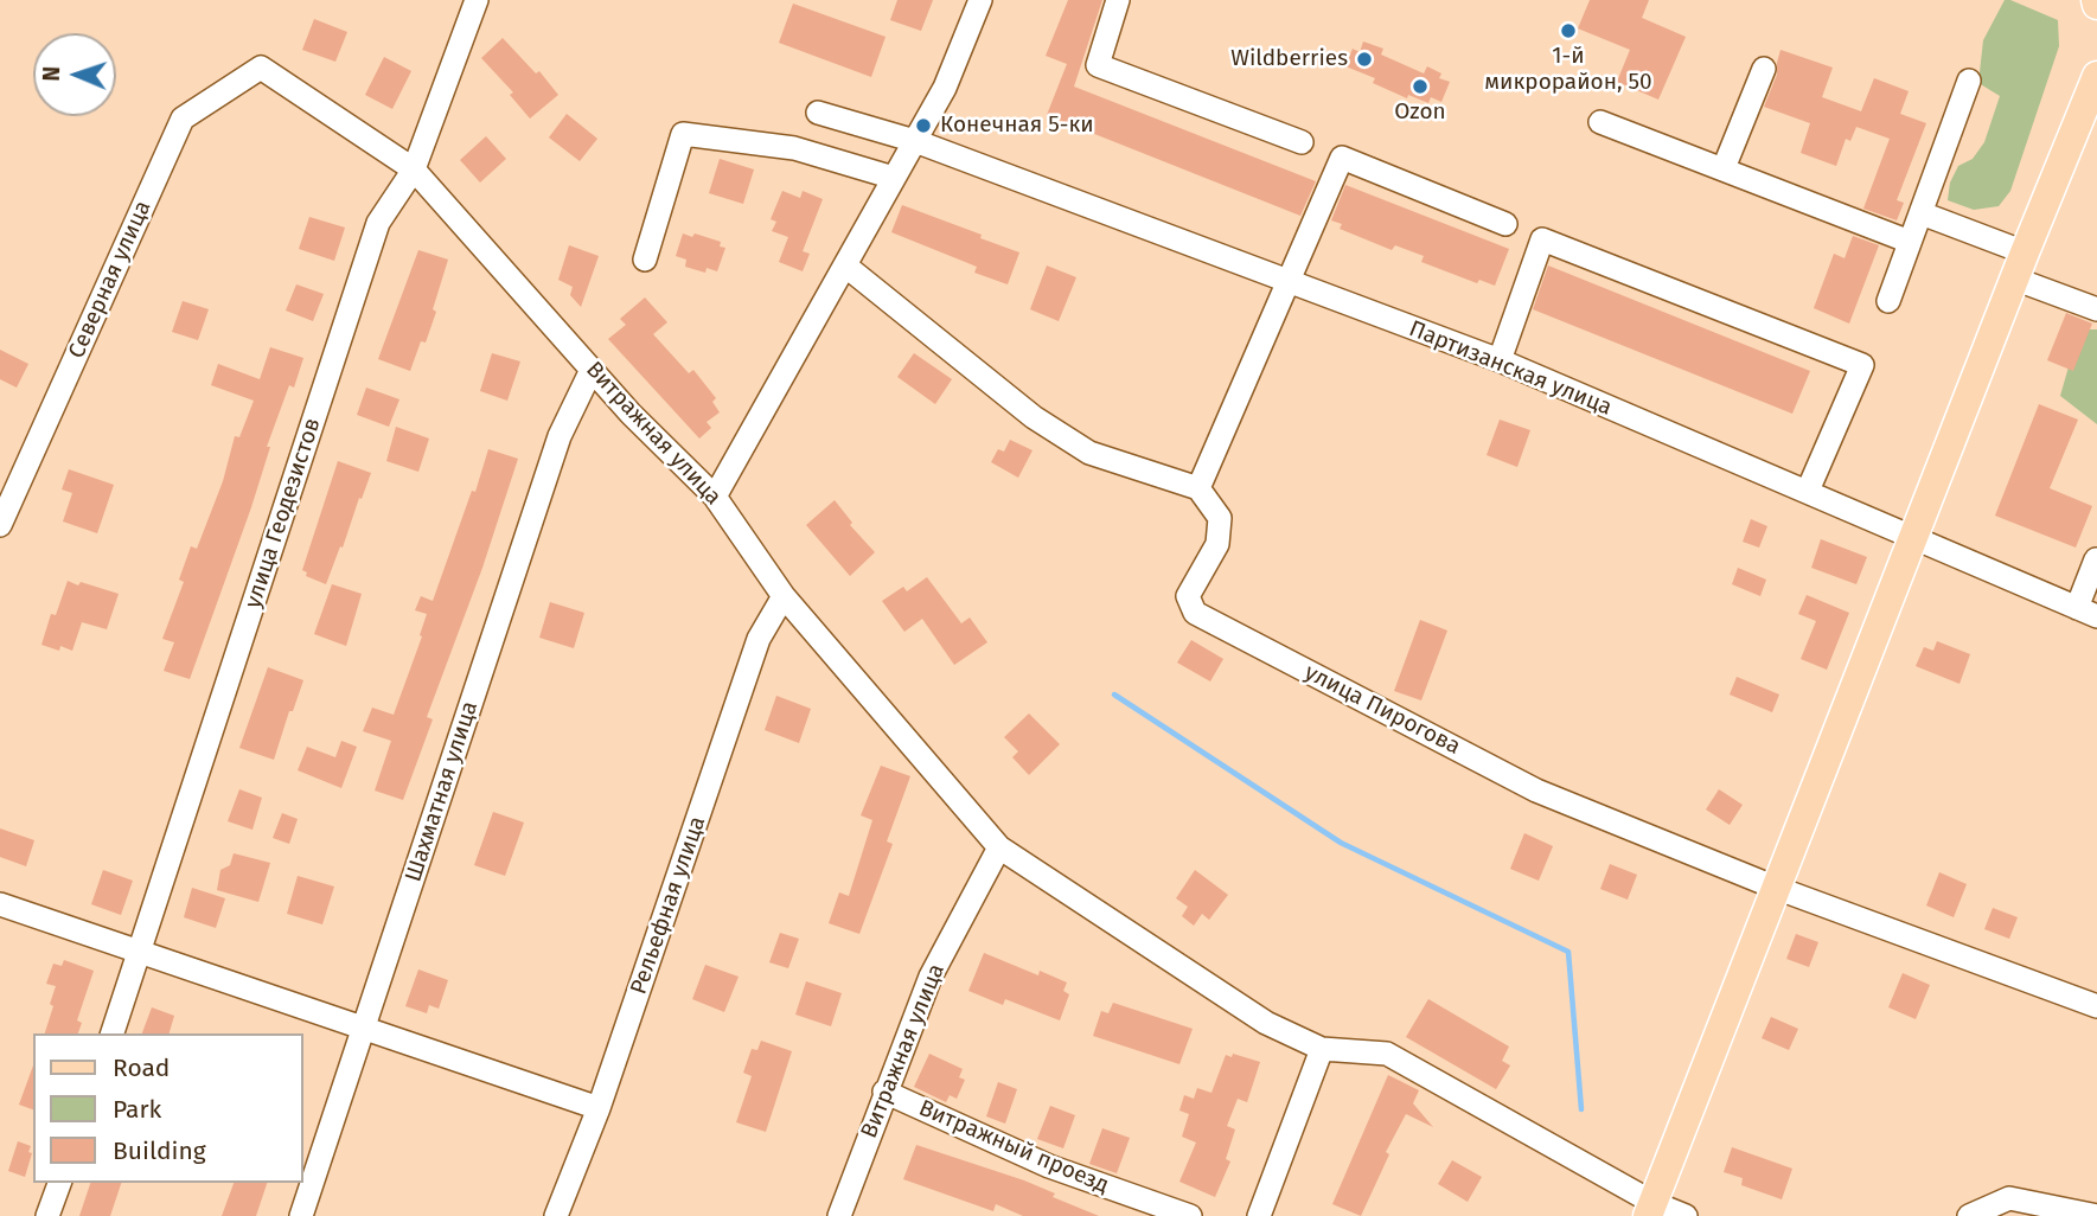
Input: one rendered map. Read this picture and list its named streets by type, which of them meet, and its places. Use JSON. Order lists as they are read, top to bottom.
{
  "streets": {
    "street": [
      "Северная улица",
      "Партизанская улица",
      "Витражная улица",
      "улица Геодезистов",
      "улица Пирогова",
      "Шахматная улица",
      "Рельефная улица",
      "Витражный проезд"
    ]
  },
  "crossings": [
    ["Северная улица", "Витражная улица"],
    ["Витражная улица", "улица Геодезистов"],
    ["Витражная улица", "Шахматная улица"],
    ["Витражная улица", "Рельефная улица"],
    ["Витражная улица", "Витражный проезд"]
  ],
  "places": [
    "1-й микрорайон, 50",
    "Wildberries",
    "Ozon",
    "Конечная 5-ки"
  ],
  "legend": ["Road", "Park", "Building"],
  "north": "left"
}
